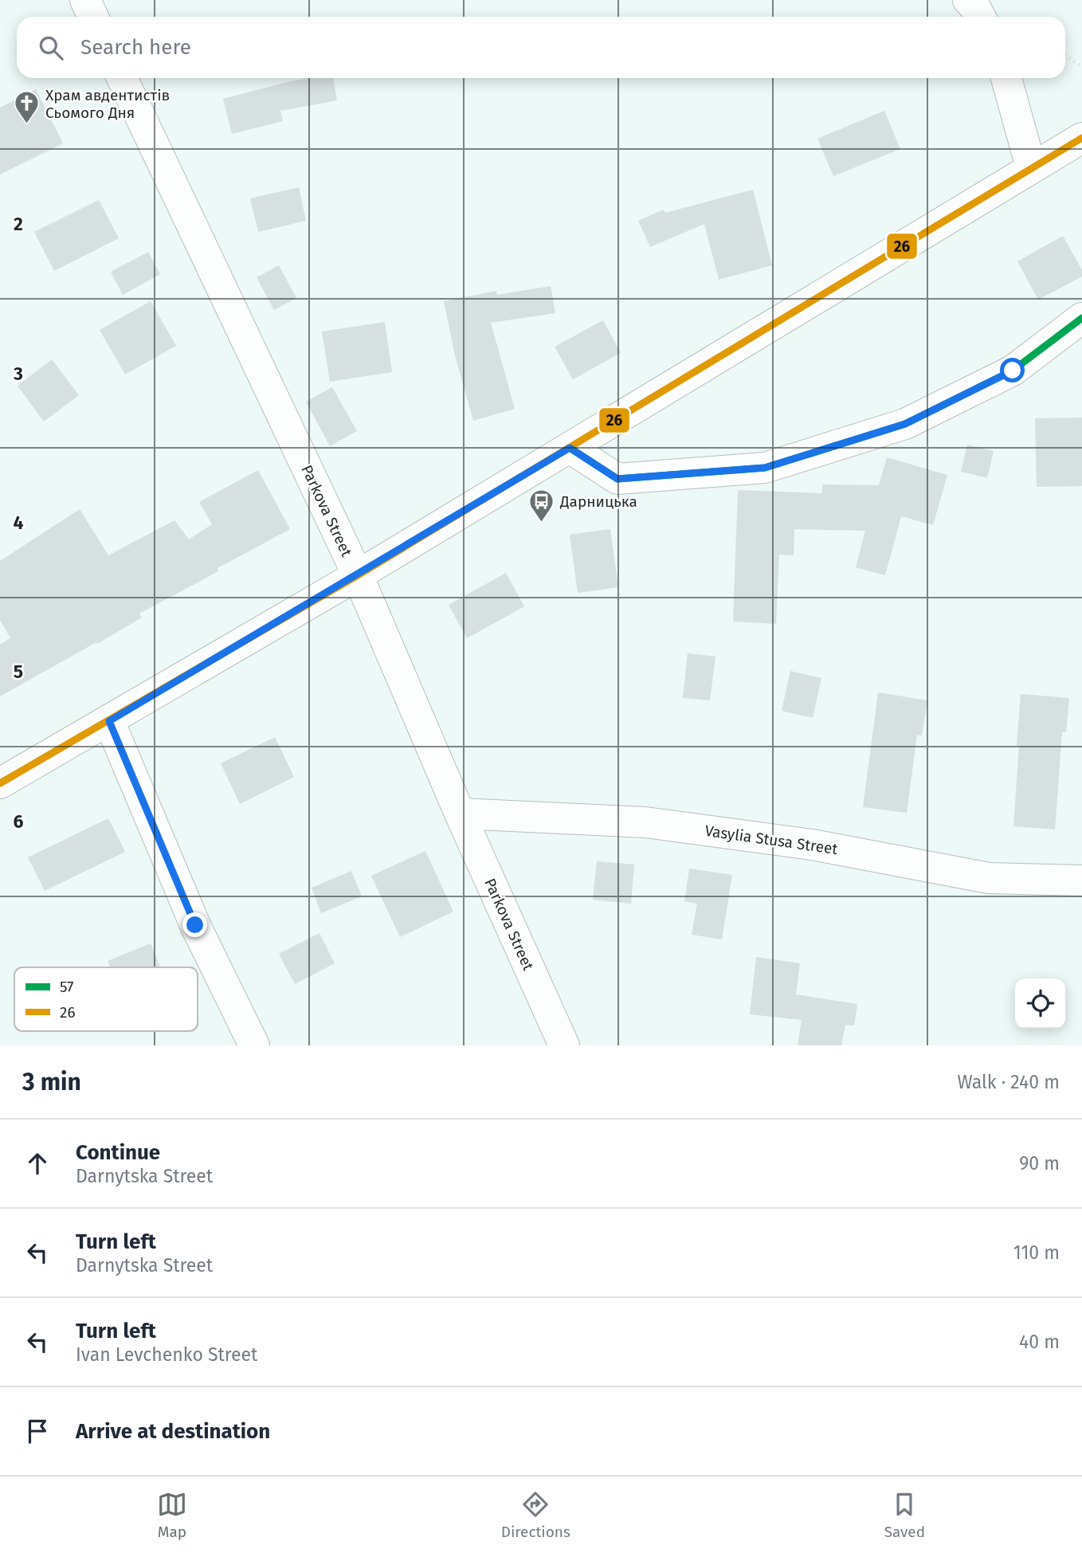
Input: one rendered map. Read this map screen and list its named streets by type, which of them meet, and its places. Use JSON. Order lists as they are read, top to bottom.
{
  "streets": {
    "street": ["Parkova Street", "Vasylia Stusa Street"]
  },
  "crossings": [
    ["Parkova Street", "Vasylia Stusa Street"]
  ],
  "places": {
    "church": ["Храм авдентистів Сьомого Дня"],
    "bus stop": ["Дарницька"]
  },
  "lines": ["transit line 26", "transit line 57"],
  "legend": ["57", "26"],
  "page": {
    "search": "Search here",
    "heading": ["3 min", "Walk · 240 m"],
    "list": [
      ["Continue", "Darnytska Street", "90 m"],
      ["Turn left", "Darnytska Street", "110 m"],
      ["Turn left", "Ivan Levchenko Street", "40 m"],
      "Arrive at destination"
    ],
    "nav": ["Map", "Directions", "Saved"]
  },
  "grid": {
    "rows": [
      "2",
      "3",
      "4",
      "5",
      "6"
    ]
  }
}
